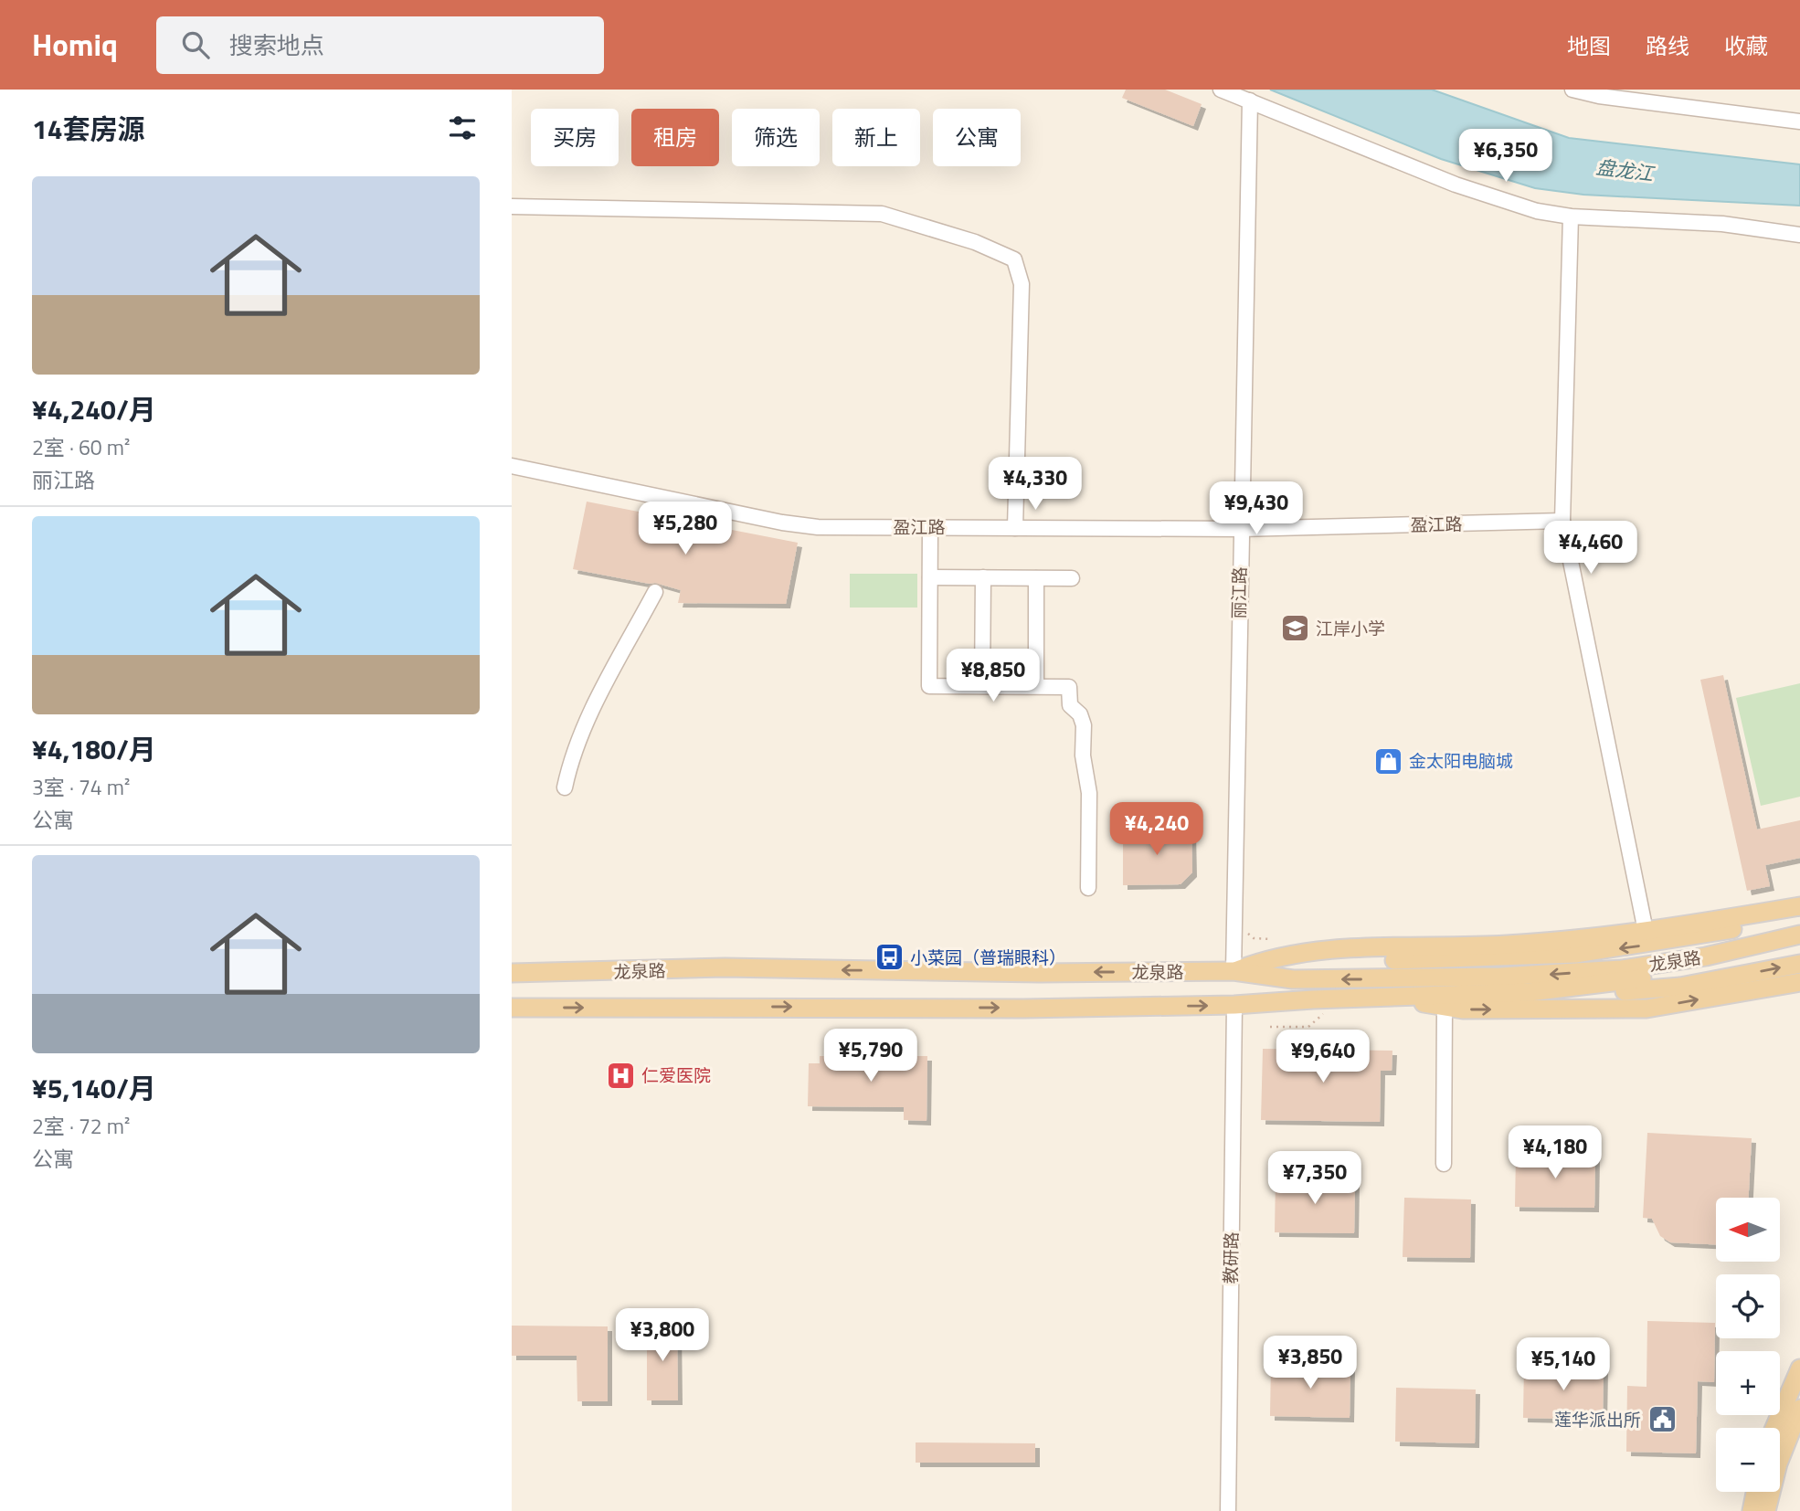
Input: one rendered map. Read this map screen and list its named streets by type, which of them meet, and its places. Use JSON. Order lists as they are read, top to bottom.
{
  "streets": {
    "main road": ["龙泉路"],
    "street": ["盈江路", "丽江路", "教研路"]
  },
  "crossings": [
    ["盈江路", "丽江路"],
    ["丽江路", "龙泉路"],
    ["龙泉路", "教研路"]
  ],
  "water": ["盘龙江"],
  "places": {
    "school or university": ["江岸小学"],
    "shop": ["金太阳电脑城"],
    "bus stop": ["小菜园（普瑞眼科）"],
    "hospital": ["仁爱医院"],
    "public building": ["莲华派出所"]
  },
  "north": "left",
  "page": {
    "header": "Homiq",
    "search": "搜索地点",
    "nav": ["地图", "路线", "收藏"],
    "heading": "14套房源",
    "chip": [
      "买房",
      "租房",
      "筛选",
      "新上",
      "公寓"
    ],
    "price": [
      "¥6,350",
      "¥4,330",
      "¥9,430",
      "¥5,280",
      "¥4,460",
      "¥8,850",
      "¥4,240",
      "¥5,790",
      "¥9,640",
      "¥4,180",
      "¥7,350",
      "¥3,800",
      "¥3,850",
      "¥5,140"
    ],
    "list": [
      {
        "name": "¥4,240/月",
        "note": "2室 · 60 m² · 丽江路"
      },
      {
        "name": "¥4,180/月",
        "note": "3室 · 74 m² · 公寓"
      },
      {
        "name": "¥5,140/月",
        "note": "2室 · 72 m² · 公寓"
      }
    ],
    "map_buttons": ["+", "−"]
  }
}
